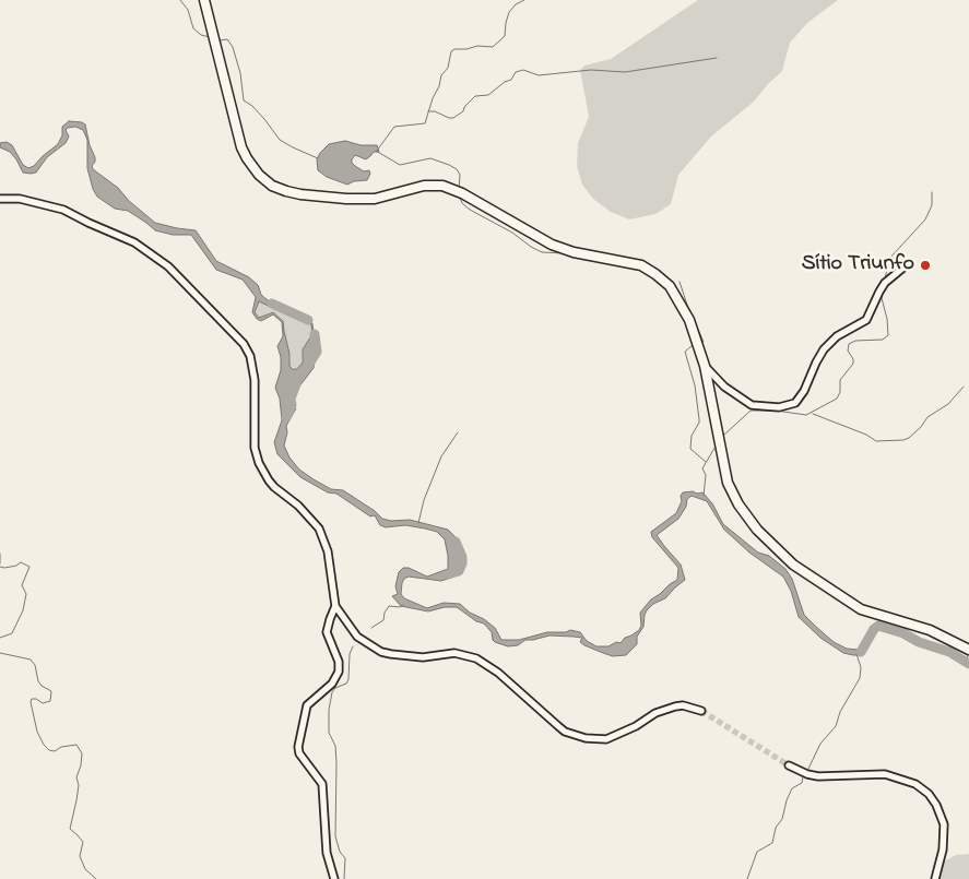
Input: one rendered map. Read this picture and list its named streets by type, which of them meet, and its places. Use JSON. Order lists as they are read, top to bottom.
{
  "places": ["Sítio Triunfo"]
}
